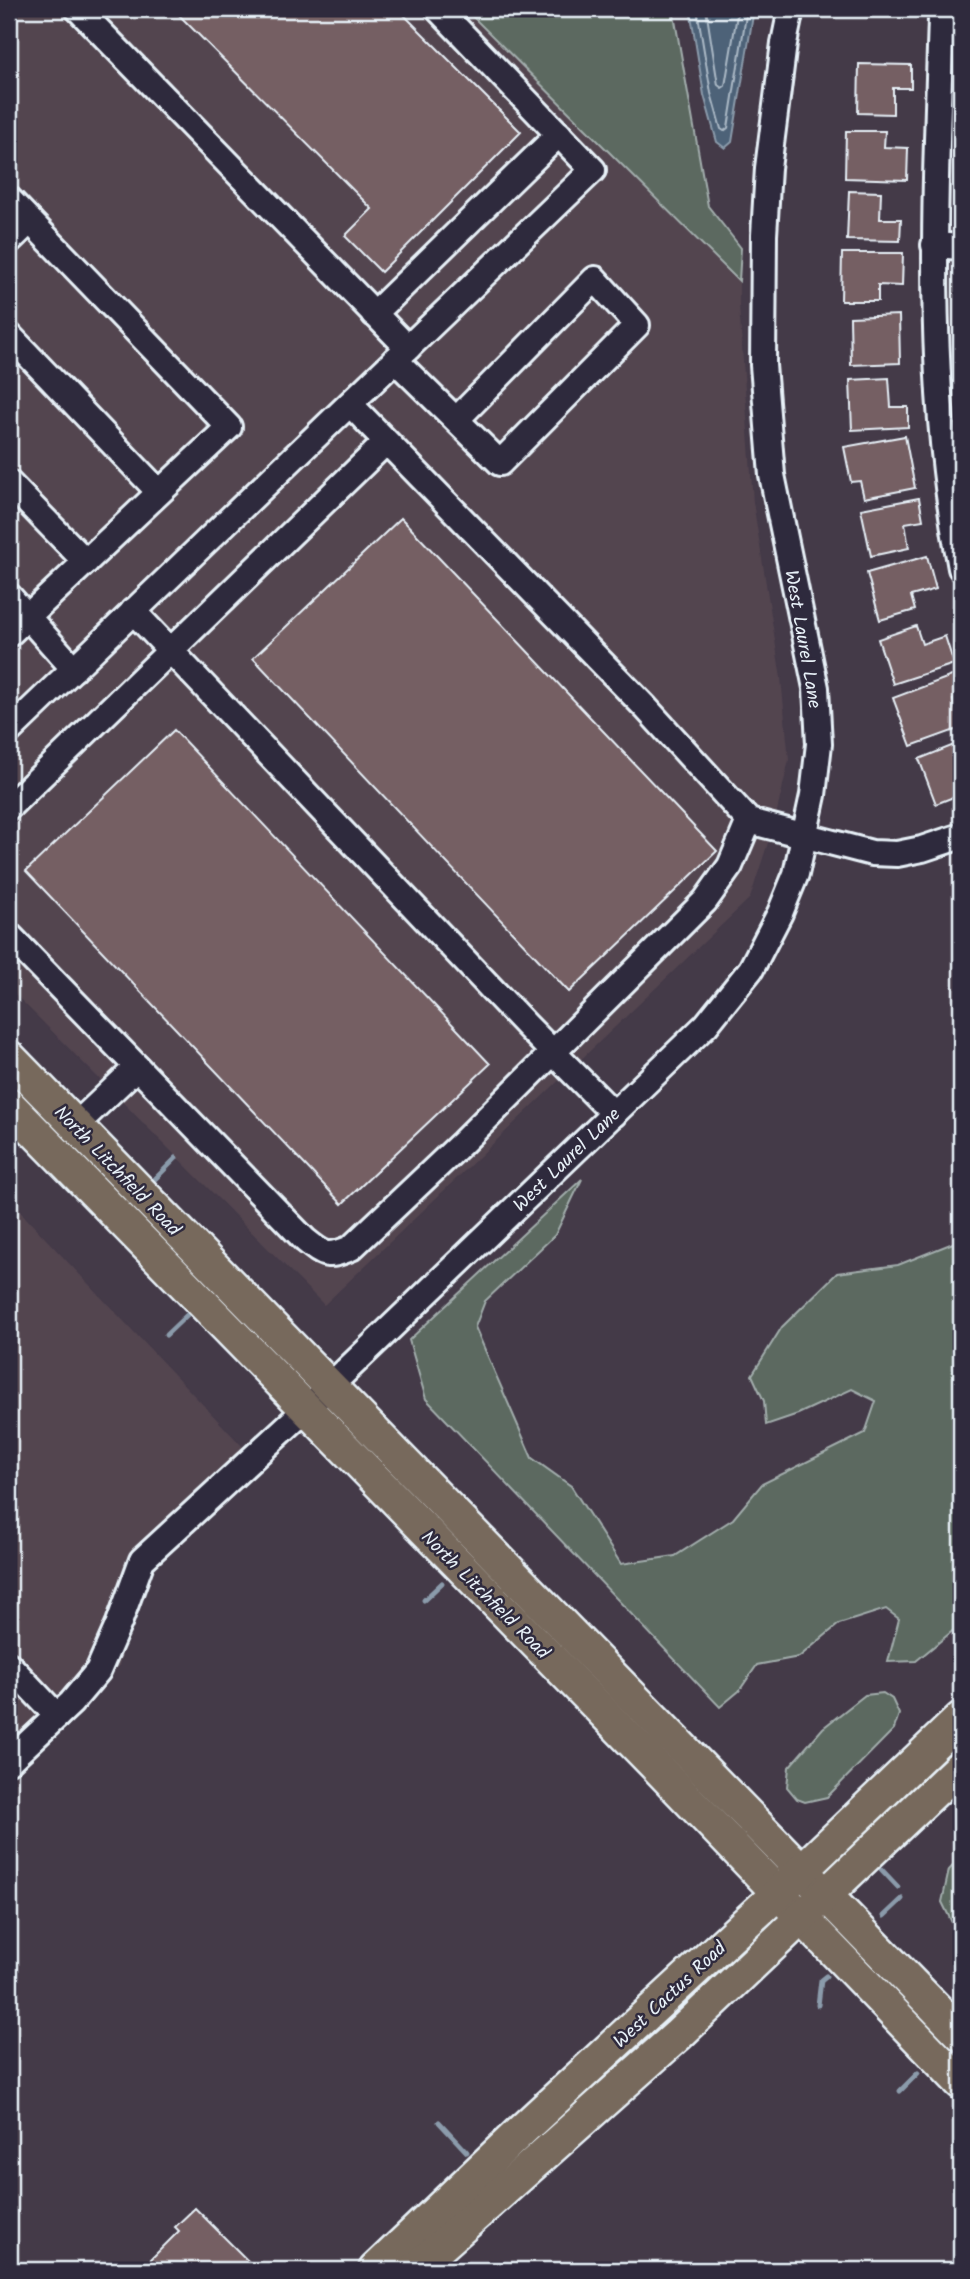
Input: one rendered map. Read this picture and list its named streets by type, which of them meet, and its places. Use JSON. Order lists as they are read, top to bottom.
{
  "streets": {
    "main road": ["North Litchfield Road", "West Cactus Road"],
    "street": ["West Laurel Lane"]
  },
  "crossings": [
    ["West Laurel Lane", "North Litchfield Road"],
    ["North Litchfield Road", "West Cactus Road"]
  ]
}
